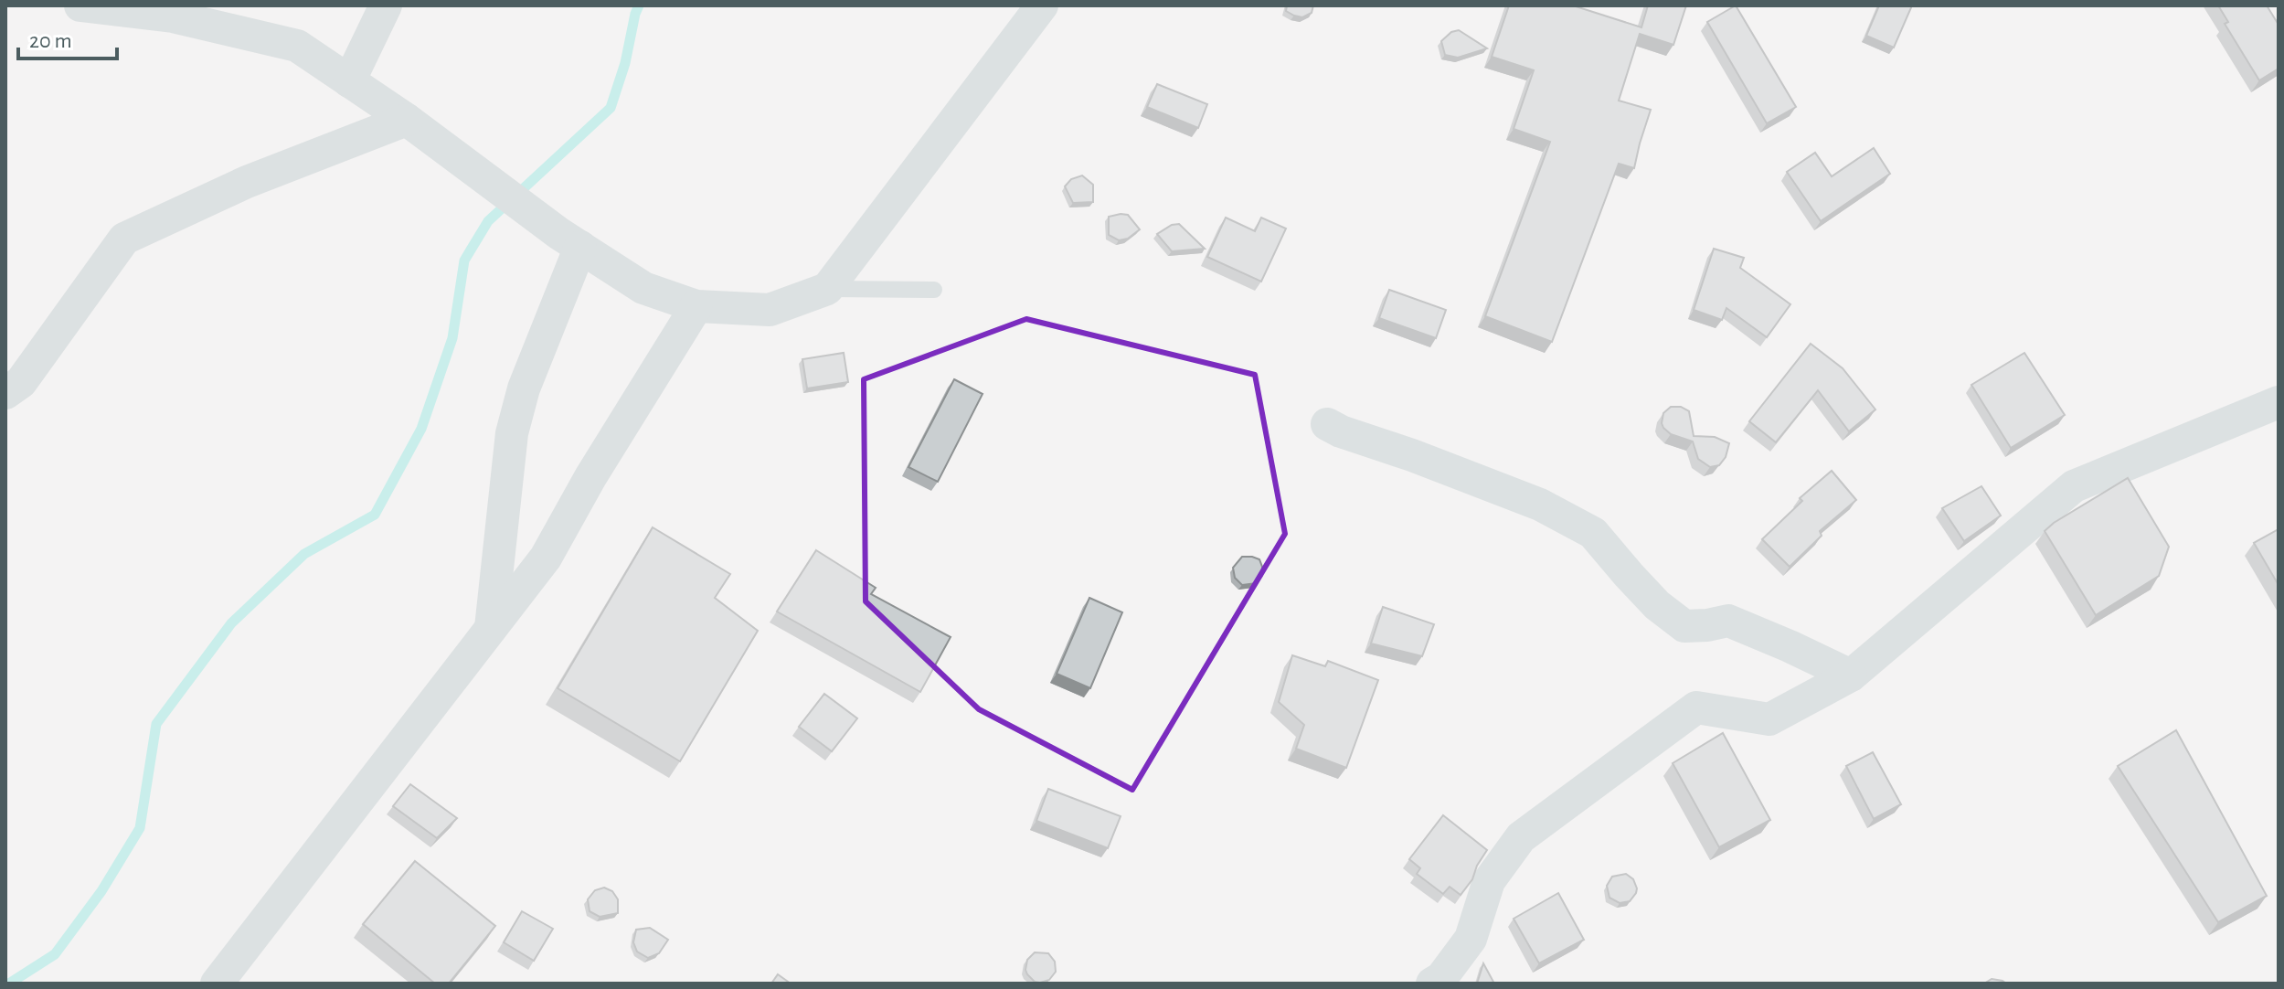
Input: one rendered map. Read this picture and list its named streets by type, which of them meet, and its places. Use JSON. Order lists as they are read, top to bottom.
{
  "scale_bar": "20 m"
}
